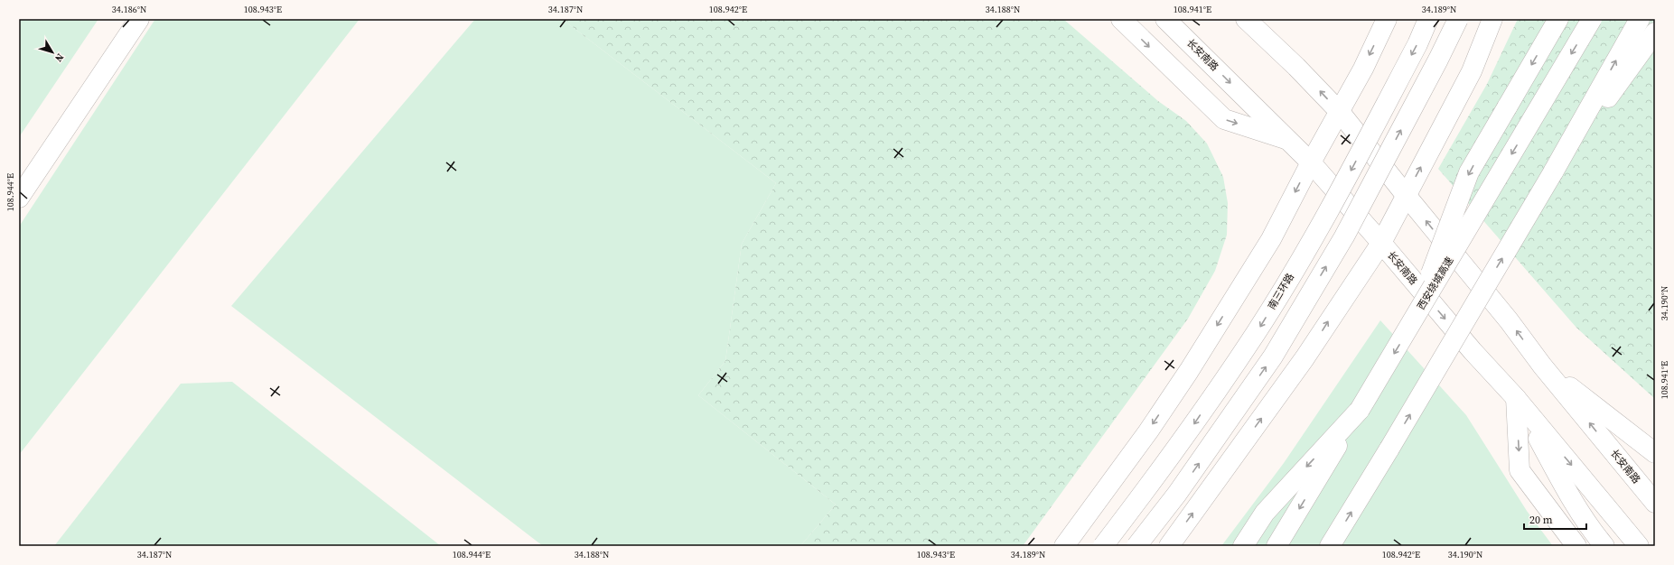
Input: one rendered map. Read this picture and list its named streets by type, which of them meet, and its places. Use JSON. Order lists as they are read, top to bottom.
{
  "streets": {
    "main road": ["长安南路", "西安绕城高速", "南三环路"]
  },
  "scale_bar": "20 m",
  "north": "bottom right",
  "coordinates": [
    "34.186°N",
    "108.943°E",
    "34.187°N",
    "108.942°E",
    "34.188°N",
    "108.941°E",
    "34.189°N",
    "108.944°E",
    "34.190°N"
  ]
}
